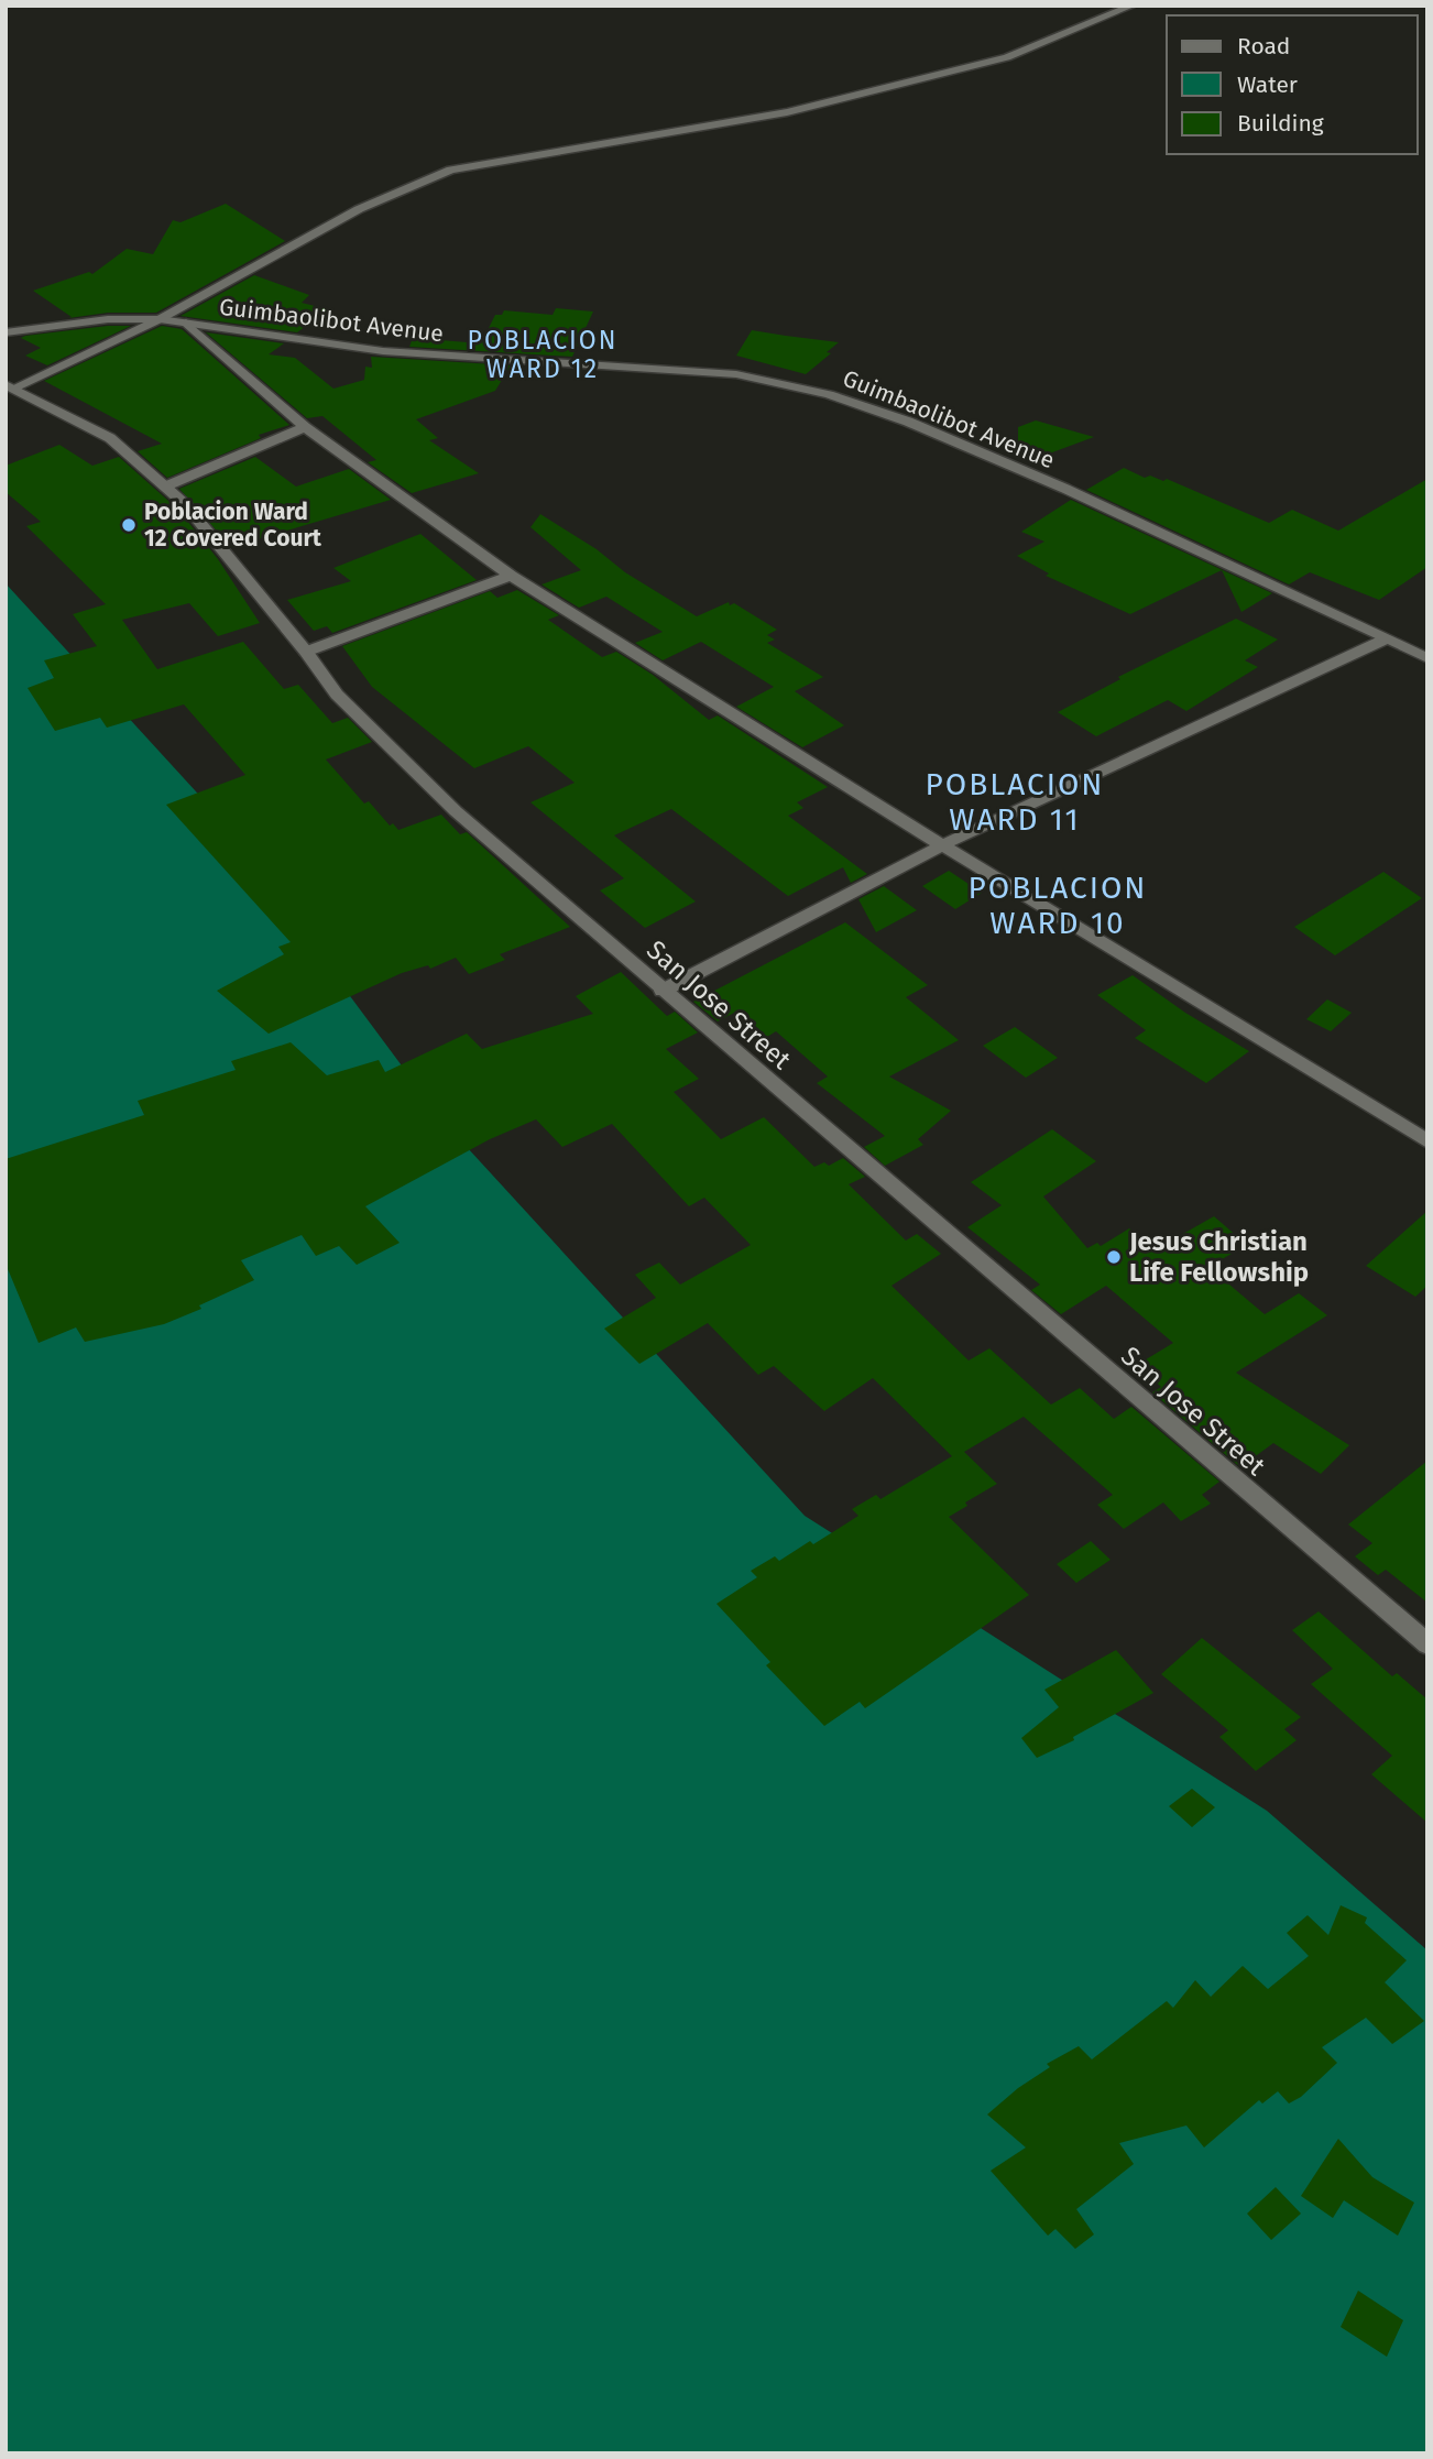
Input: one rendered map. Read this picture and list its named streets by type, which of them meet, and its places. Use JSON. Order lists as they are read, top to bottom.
{
  "streets": {
    "street": ["Guimbaolibot Avenue", "San Jose Street"]
  },
  "districts": ["POBLACION WARD 12", "POBLACION WARD 11", "POBLACION WARD 10"],
  "places": ["Poblacion Ward 12 Covered Court", "Jesus Christian Life Fellowship"],
  "legend": ["Road", "Water", "Building"]
}
